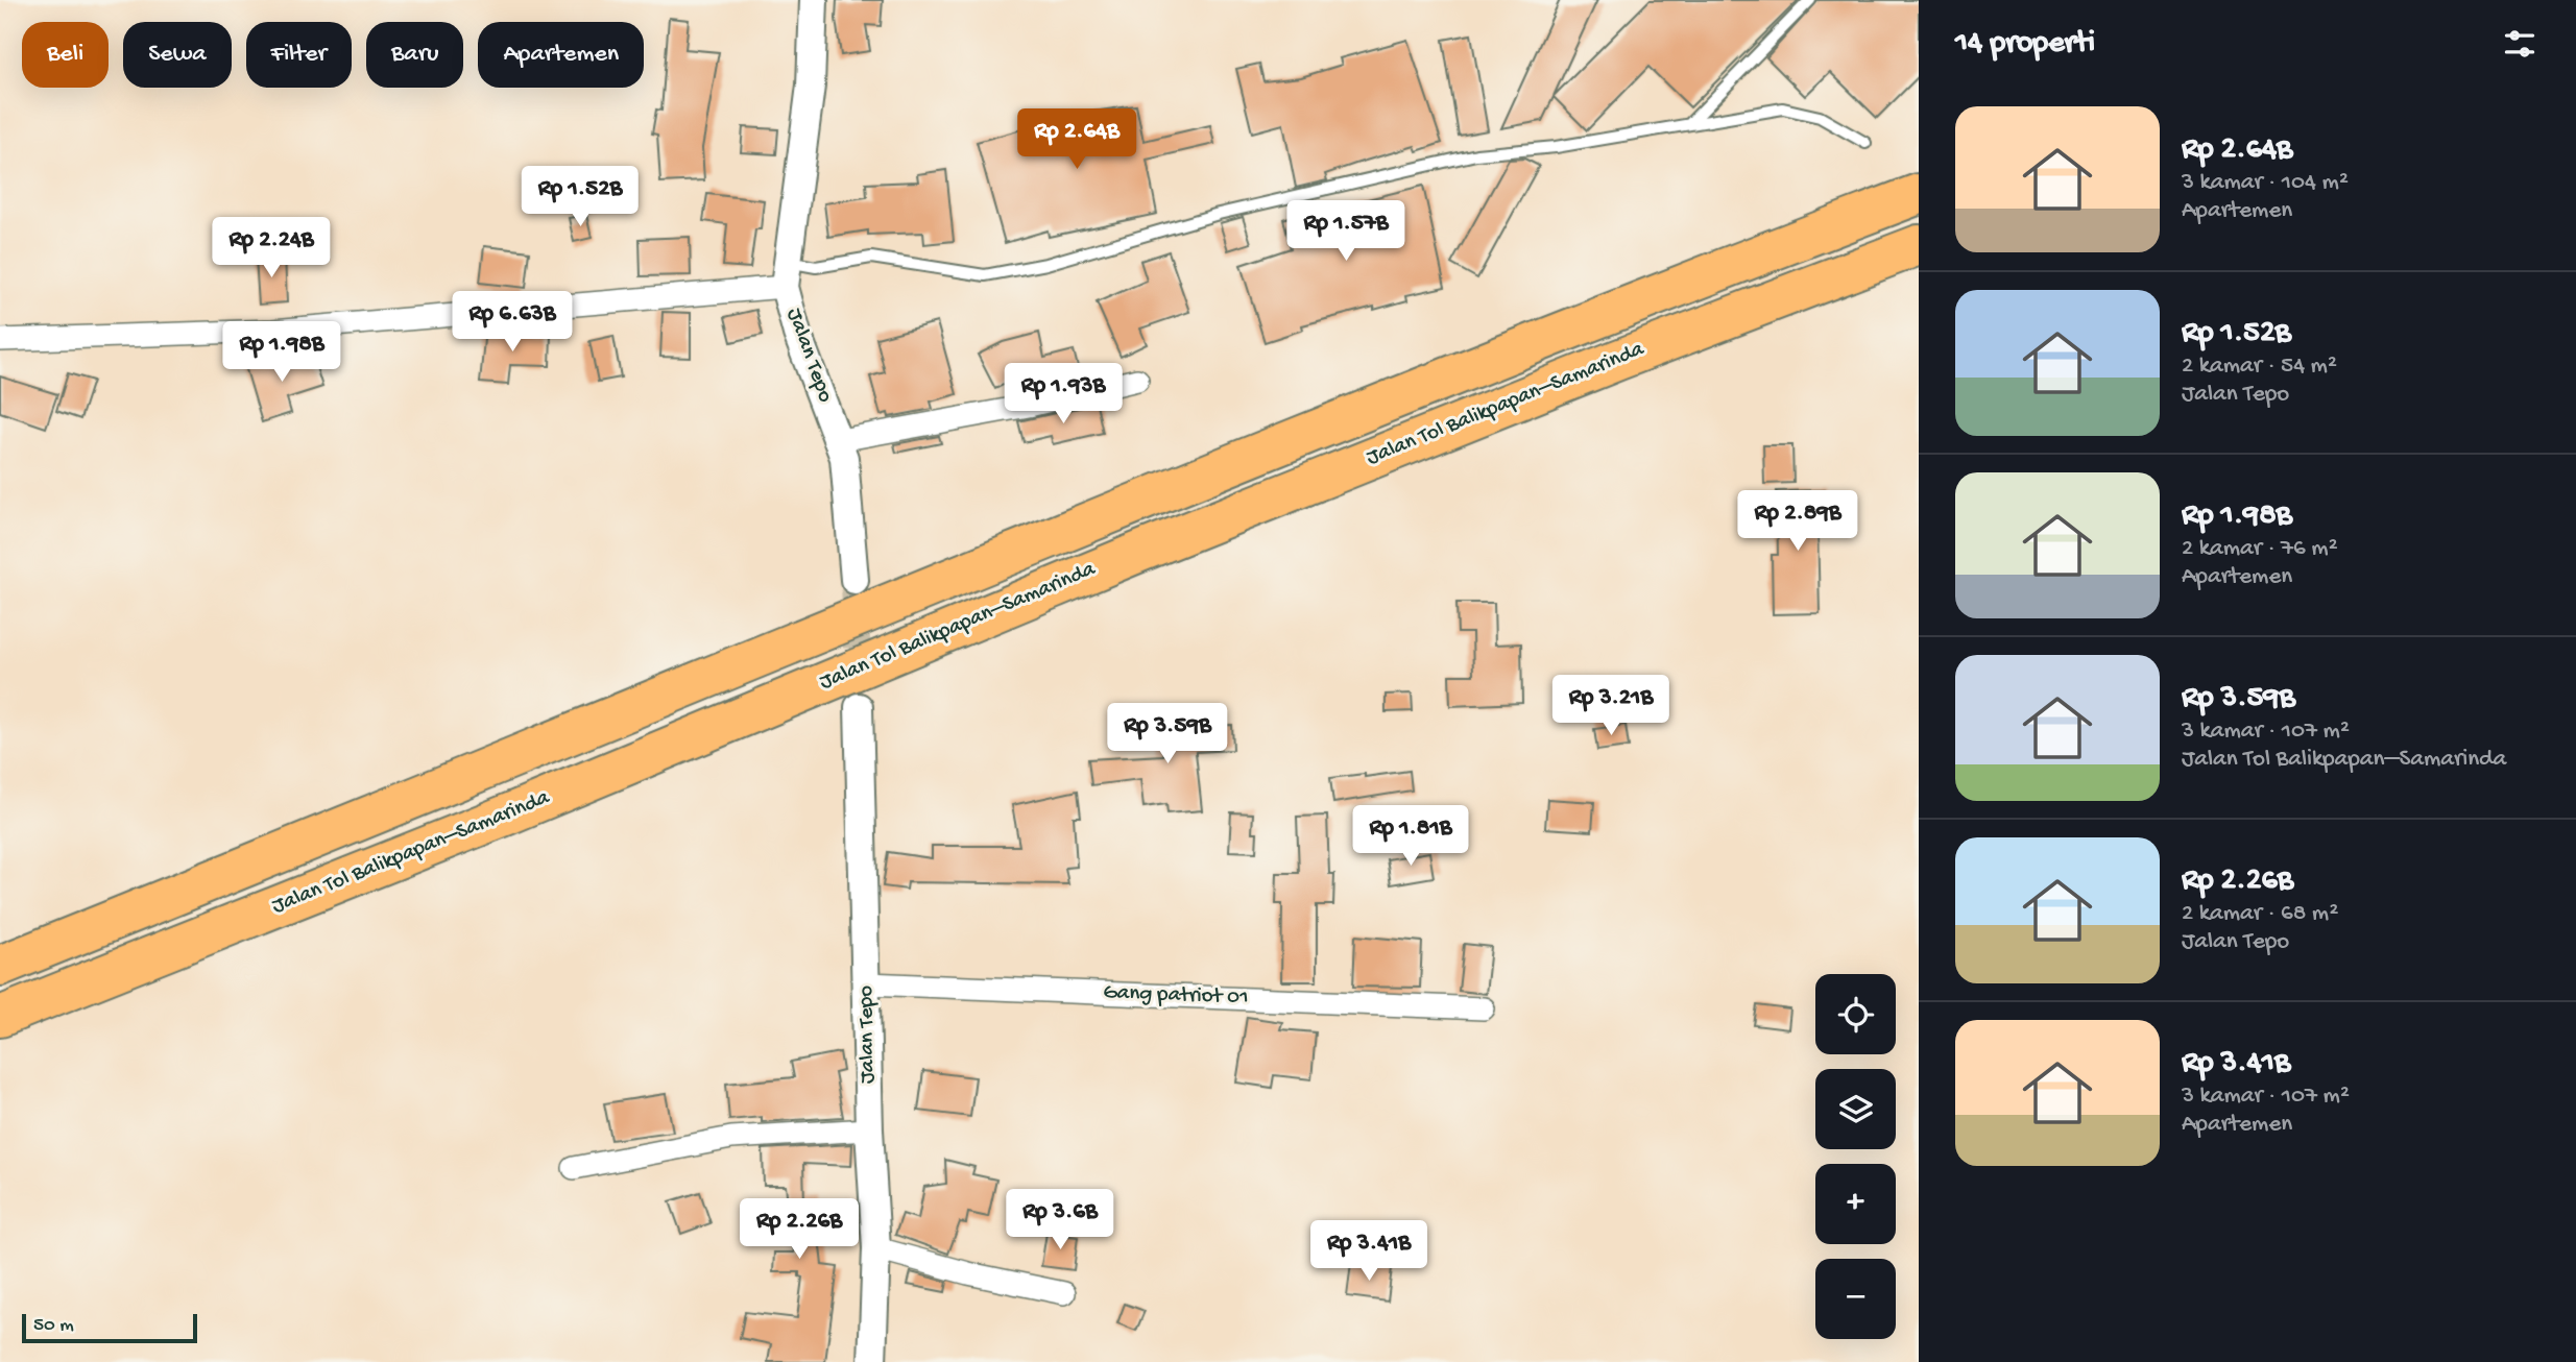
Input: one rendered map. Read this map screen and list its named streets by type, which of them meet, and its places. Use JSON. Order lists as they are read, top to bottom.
{
  "streets": {
    "highway": ["Jalan Tol Balikpapan–Samarinda"],
    "street": ["Jalan Tepo", "Gang patriot 01"]
  },
  "crossings": [
    ["Jalan Tepo", "Gang patriot 01"]
  ],
  "scale_bar": "50 m",
  "page": {
    "heading": "14 properti",
    "chip": [
      "Beli",
      "Sewa",
      "Filter",
      "Baru",
      "Apartemen"
    ],
    "list": [
      {
        "name": "Rp 2.64B",
        "note": "3 kamar · 104 m² · Apartemen"
      },
      {
        "name": "Rp 1.52B",
        "note": "2 kamar · 54 m² · Jalan Tepo"
      },
      {
        "name": "Rp 1.98B",
        "note": "2 kamar · 76 m² · Apartemen"
      },
      {
        "name": "Rp 3.59B",
        "note": "3 kamar · 107 m² · Jalan Tol Balikpapan–Samarinda"
      },
      {
        "name": "Rp 2.26B",
        "note": "2 kamar · 68 m² · Jalan Tepo"
      },
      {
        "name": "Rp 3.41B",
        "note": "3 kamar · 107 m² · Apartemen"
      }
    ],
    "price": [
      "Rp 2.64B",
      "Rp 1.52B",
      "Rp 1.57B",
      "Rp 2.24B",
      "Rp 6.63B",
      "Rp 1.98B",
      "Rp 1.93B",
      "Rp 2.89B",
      "Rp 3.21B",
      "Rp 3.59B",
      "Rp 1.81B",
      "Rp 3.6B",
      "Rp 2.26B",
      "Rp 3.41B"
    ],
    "map_buttons": ["+", "−"],
    "scale": "50 m"
  }
}
